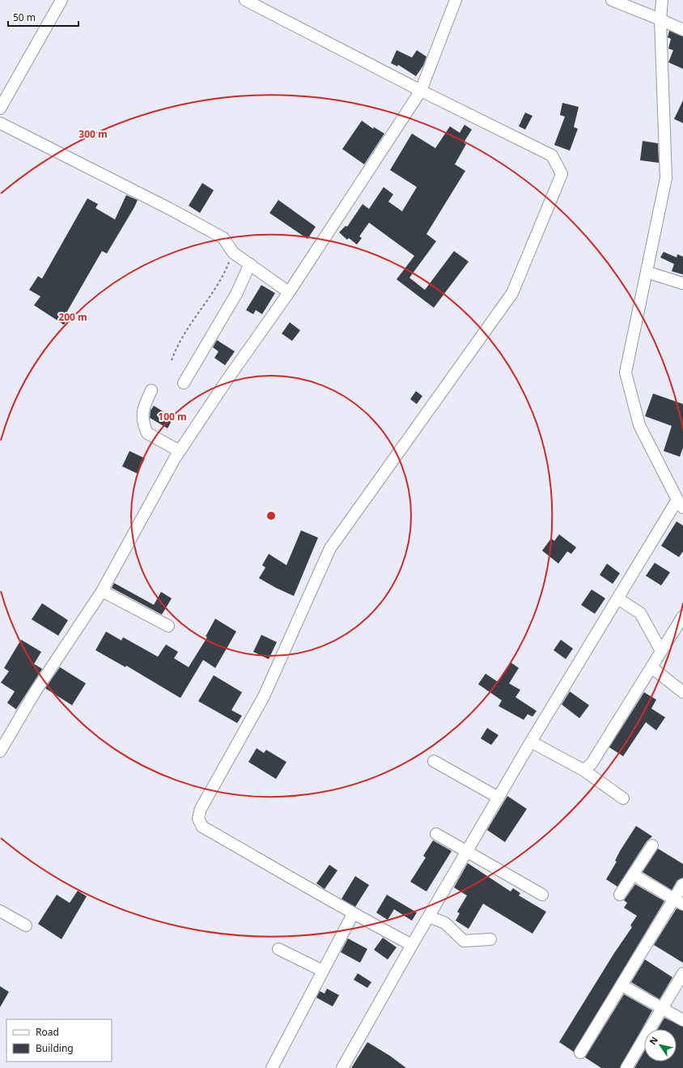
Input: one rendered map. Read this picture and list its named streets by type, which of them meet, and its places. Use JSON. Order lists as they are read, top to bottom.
{
  "legend": ["Road", "Building"],
  "scale_bar": "50 m",
  "north": "top left",
  "rings": ["300 m", "200 m", "100 m"]
}
